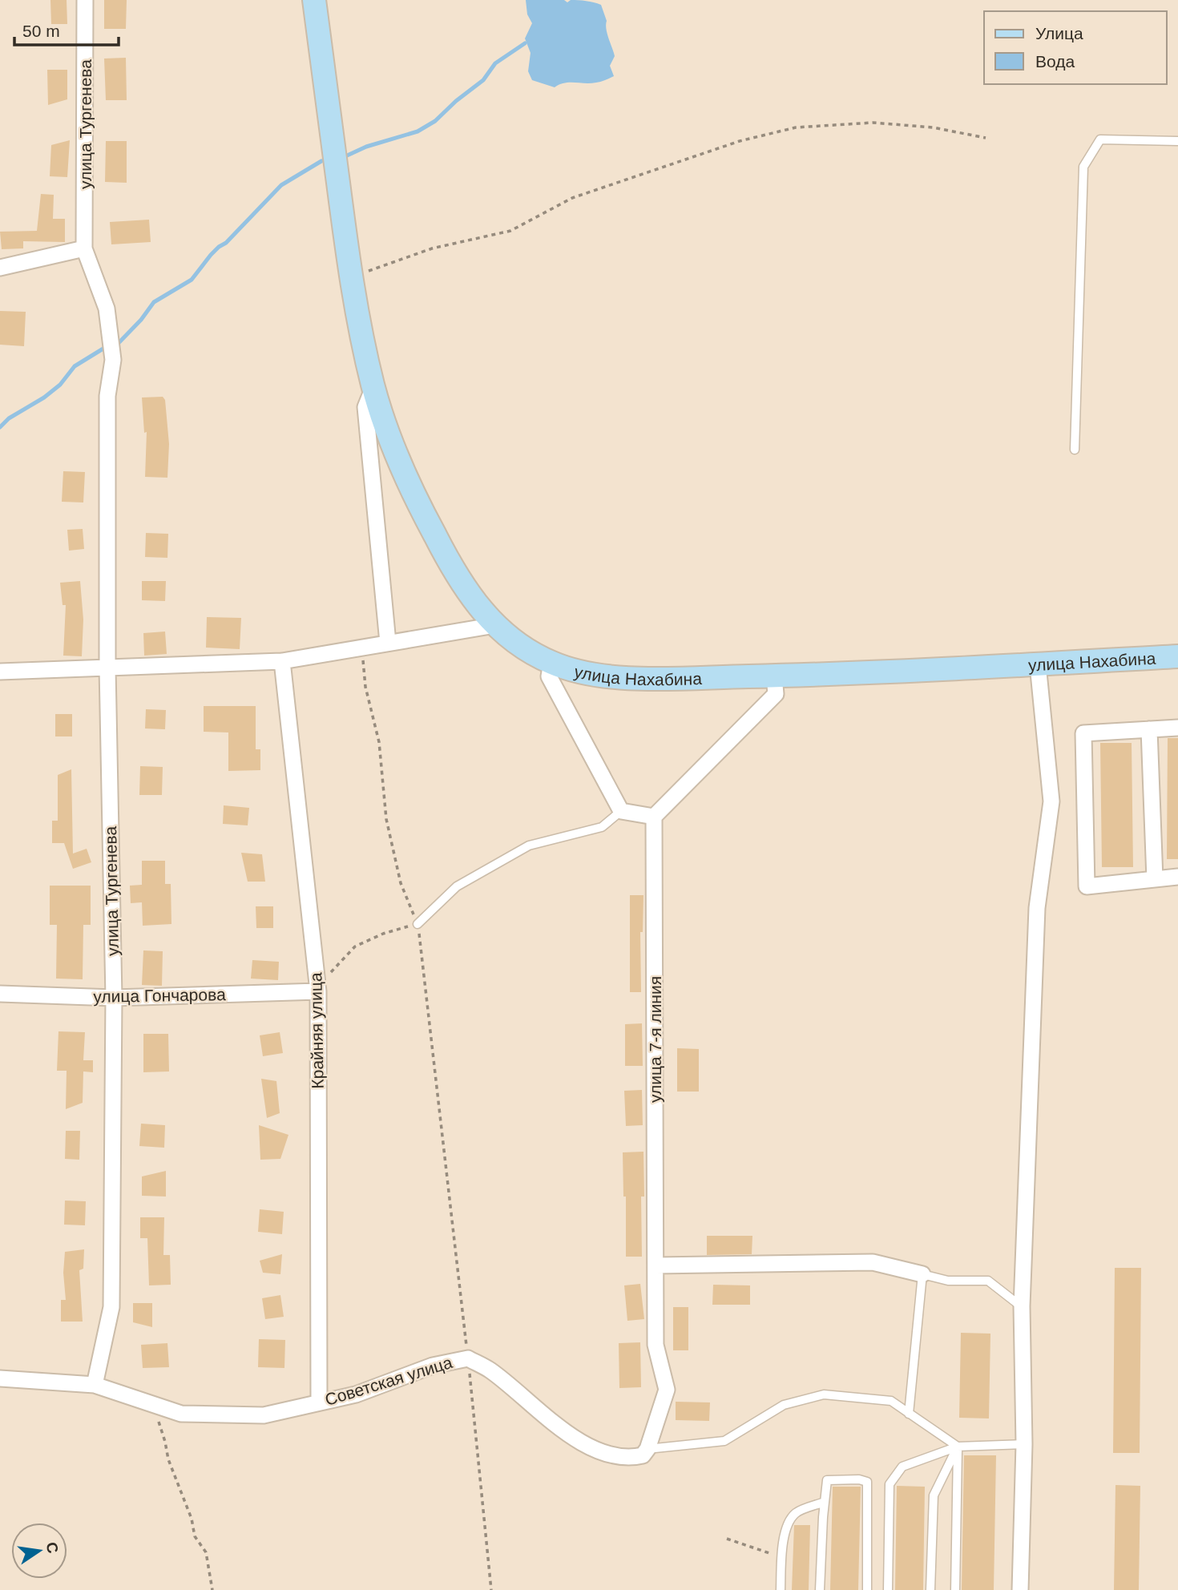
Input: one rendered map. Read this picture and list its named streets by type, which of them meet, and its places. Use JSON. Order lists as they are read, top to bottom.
{
  "streets": {
    "main road": ["улица Нахабина"],
    "street": [
      "улица Тургенева",
      "улица Гончарова",
      "Крайняя улица",
      "улица 7-я линия",
      "Советская улица"
    ]
  },
  "crossings": [
    ["улица Тургенева", "улица Гончарова"],
    ["улица Тургенева", "Советская улица"],
    ["улица Гончарова", "Крайняя улица"],
    ["Крайняя улица", "Советская улица"],
    ["улица 7-я линия", "Советская улица"]
  ],
  "legend": ["Улица", "Вода"],
  "scale_bar": "50 m",
  "north": "right"
}
